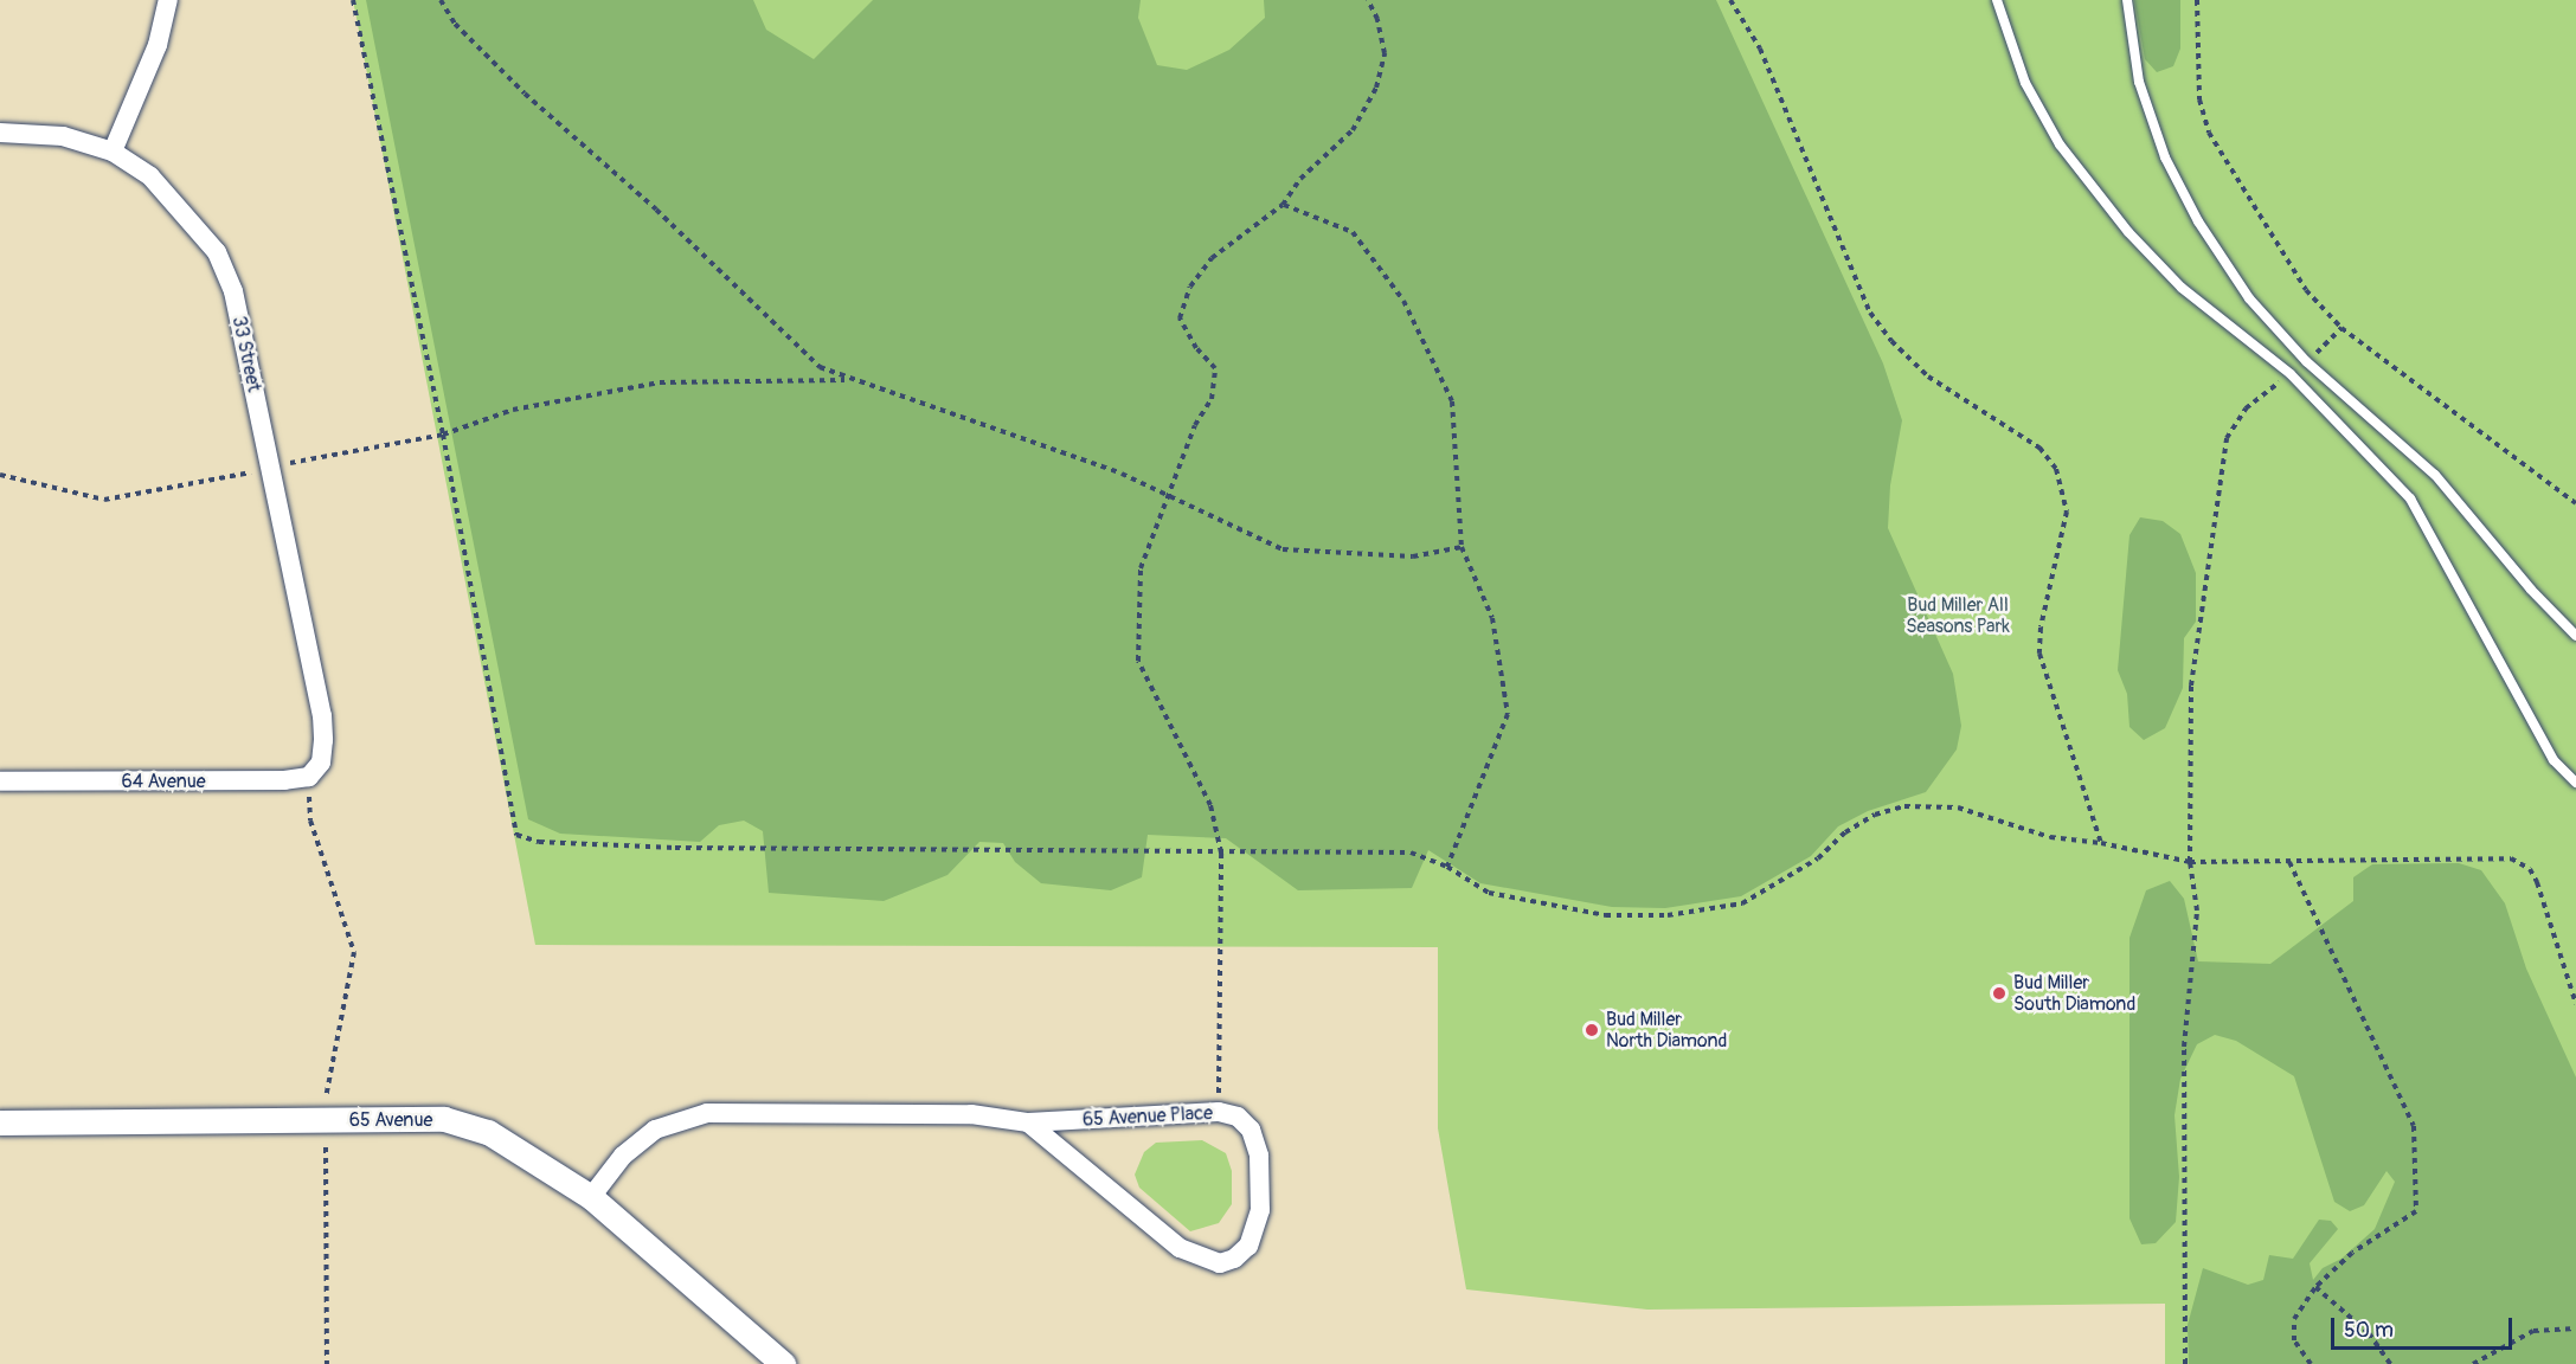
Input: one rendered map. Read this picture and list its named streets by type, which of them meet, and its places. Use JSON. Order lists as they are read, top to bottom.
{
  "streets": {
    "street": [
      "33 Street",
      "64 Avenue",
      "65 Avenue Place",
      "65 Avenue"
    ]
  },
  "crossings": [
    ["33 Street", "64 Avenue"],
    ["65 Avenue Place", "65 Avenue"]
  ],
  "parks": ["Bud Miller All Seasons Park"],
  "places": ["Bud Miller South Diamond", "Bud Miller North Diamond"],
  "scale_bar": "50 m"
}
